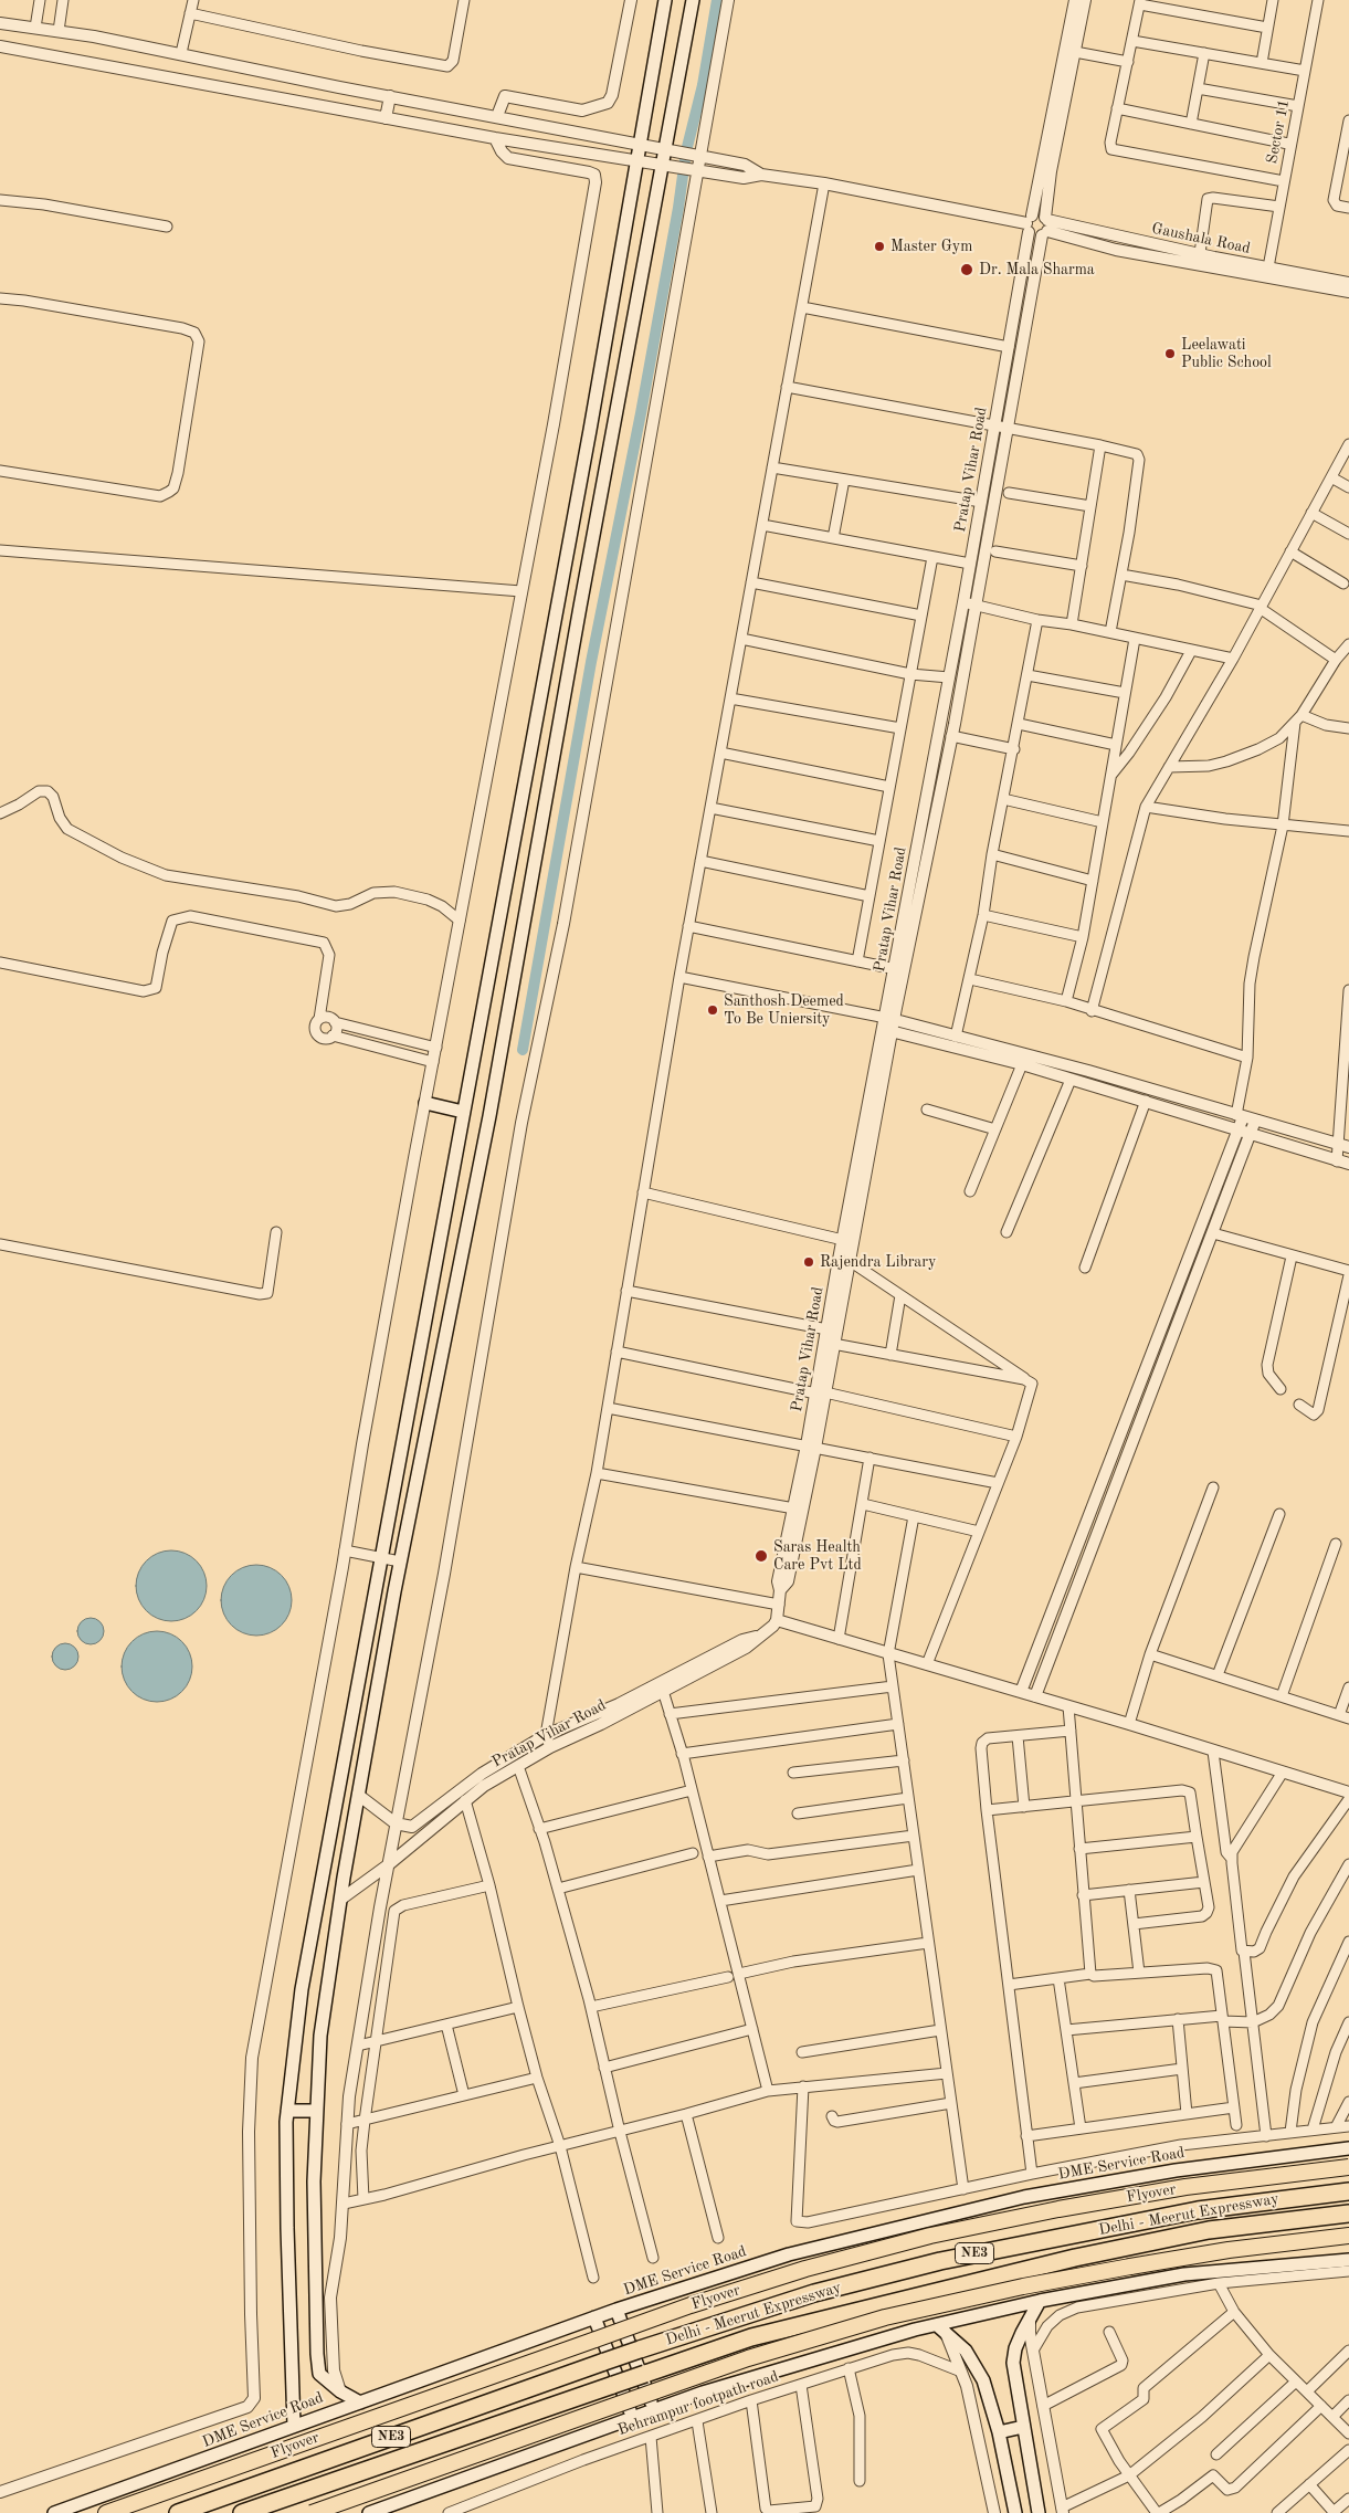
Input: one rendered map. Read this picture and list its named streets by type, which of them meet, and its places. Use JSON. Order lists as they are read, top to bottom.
{
  "streets": {
    "highway": ["Flyover", "Delhi - Meerut Expressway", "NE3"],
    "main road": ["DME Service Road"],
    "street": [
      "Sector 11",
      "Gaushala Road",
      "Pratap Vihar Road",
      "Behrampur footpath road"
    ]
  },
  "crossings": [
    ["Sector 11", "Gaushala Road"],
    ["Gaushala Road", "Pratap Vihar Road"]
  ],
  "places": [
    "Master Gym",
    "Dr. Mala Sharma",
    "Leelawati Public School",
    "Santhosh Deemed To Be Uniersity",
    "Rajendra Library",
    "Saras Health Care Pvt Ltd"
  ]
}
